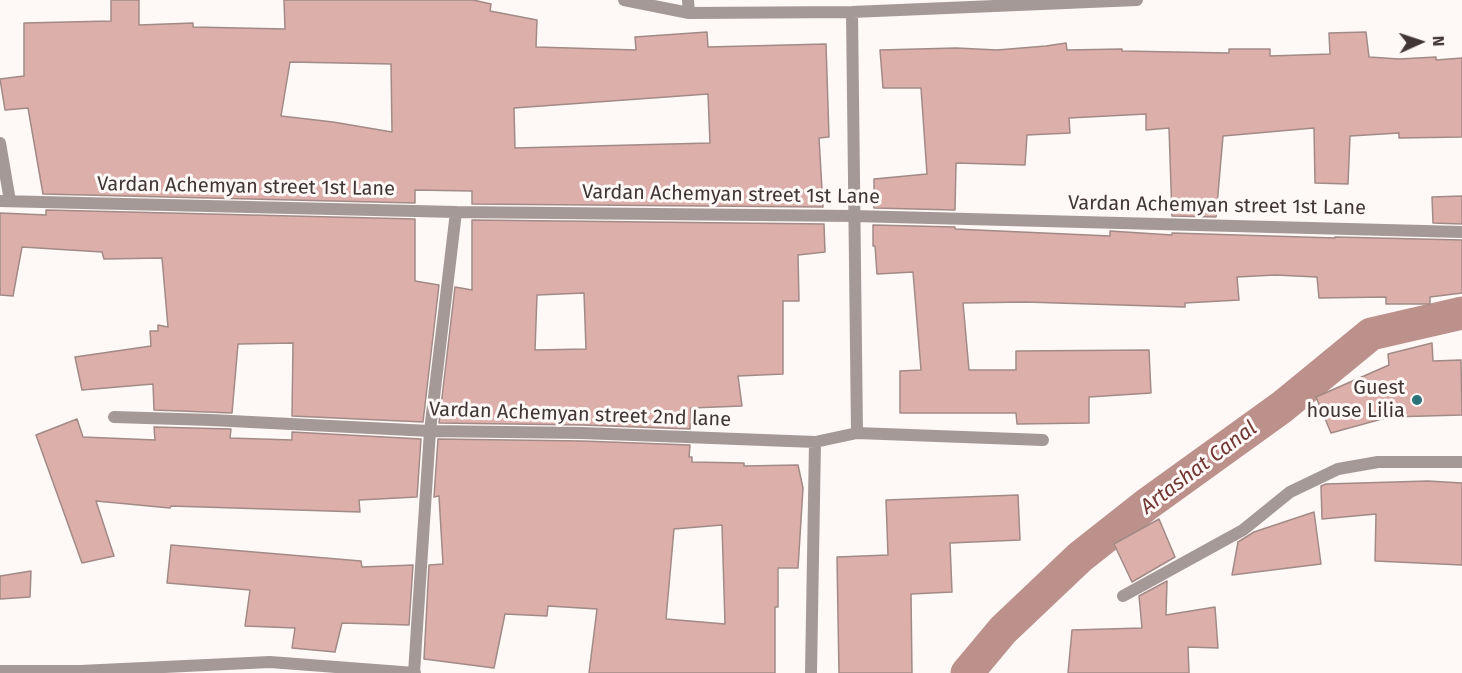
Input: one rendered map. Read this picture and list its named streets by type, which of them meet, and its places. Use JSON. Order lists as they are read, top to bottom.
{
  "streets": {
    "street": ["Vardan Achemyan street 1st Lane", "Vardan Achemyan street 2nd lane"]
  },
  "water": ["Artashat Canal"],
  "places": ["Guest house Lilia"],
  "north": "right"
}
